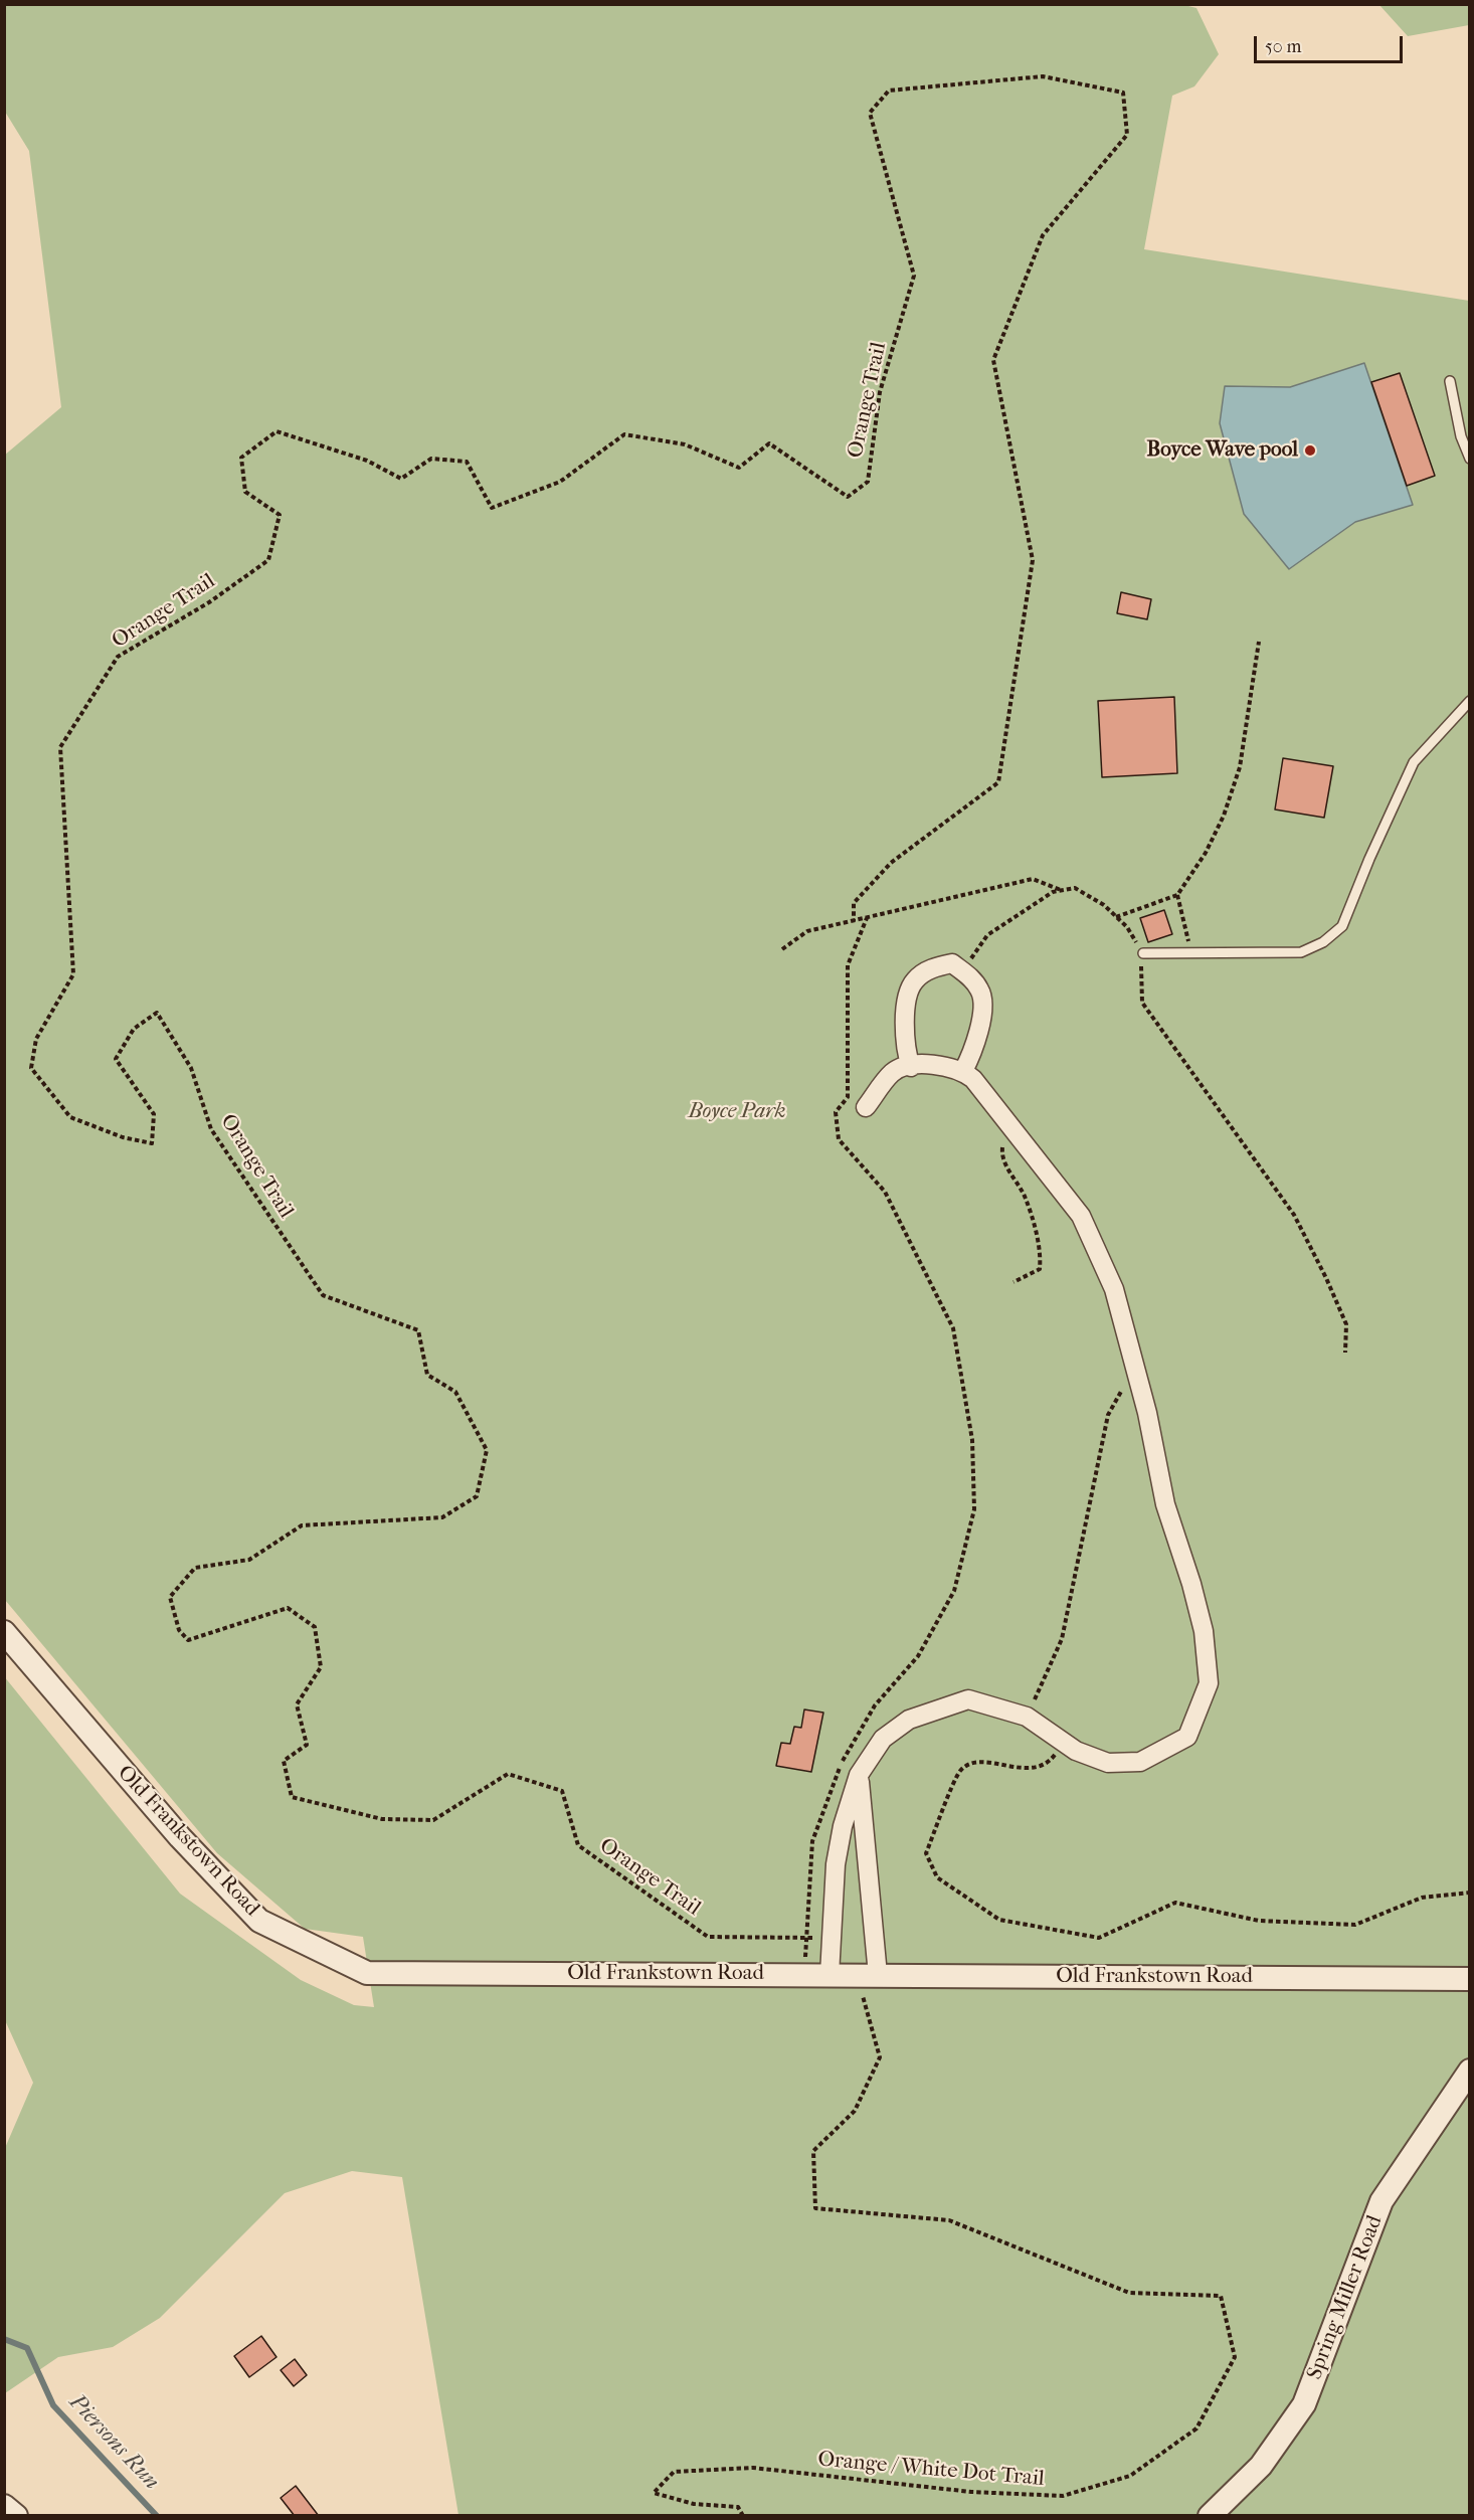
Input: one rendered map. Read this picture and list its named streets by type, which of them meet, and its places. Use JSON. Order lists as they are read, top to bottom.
{
  "streets": {
    "street": ["Old Frankstown Road", "Spring Miller Road"],
    "path": ["Orange Trail", "Orange / White Dot Trail"]
  },
  "crossings": [
    ["Old Frankstown Road", "Orange / White Dot Trail"]
  ],
  "water": ["Piersons Run"],
  "parks": ["Boyce Park"],
  "places": ["Boyce Wave pool"],
  "scale_bar": "50 m"
}
